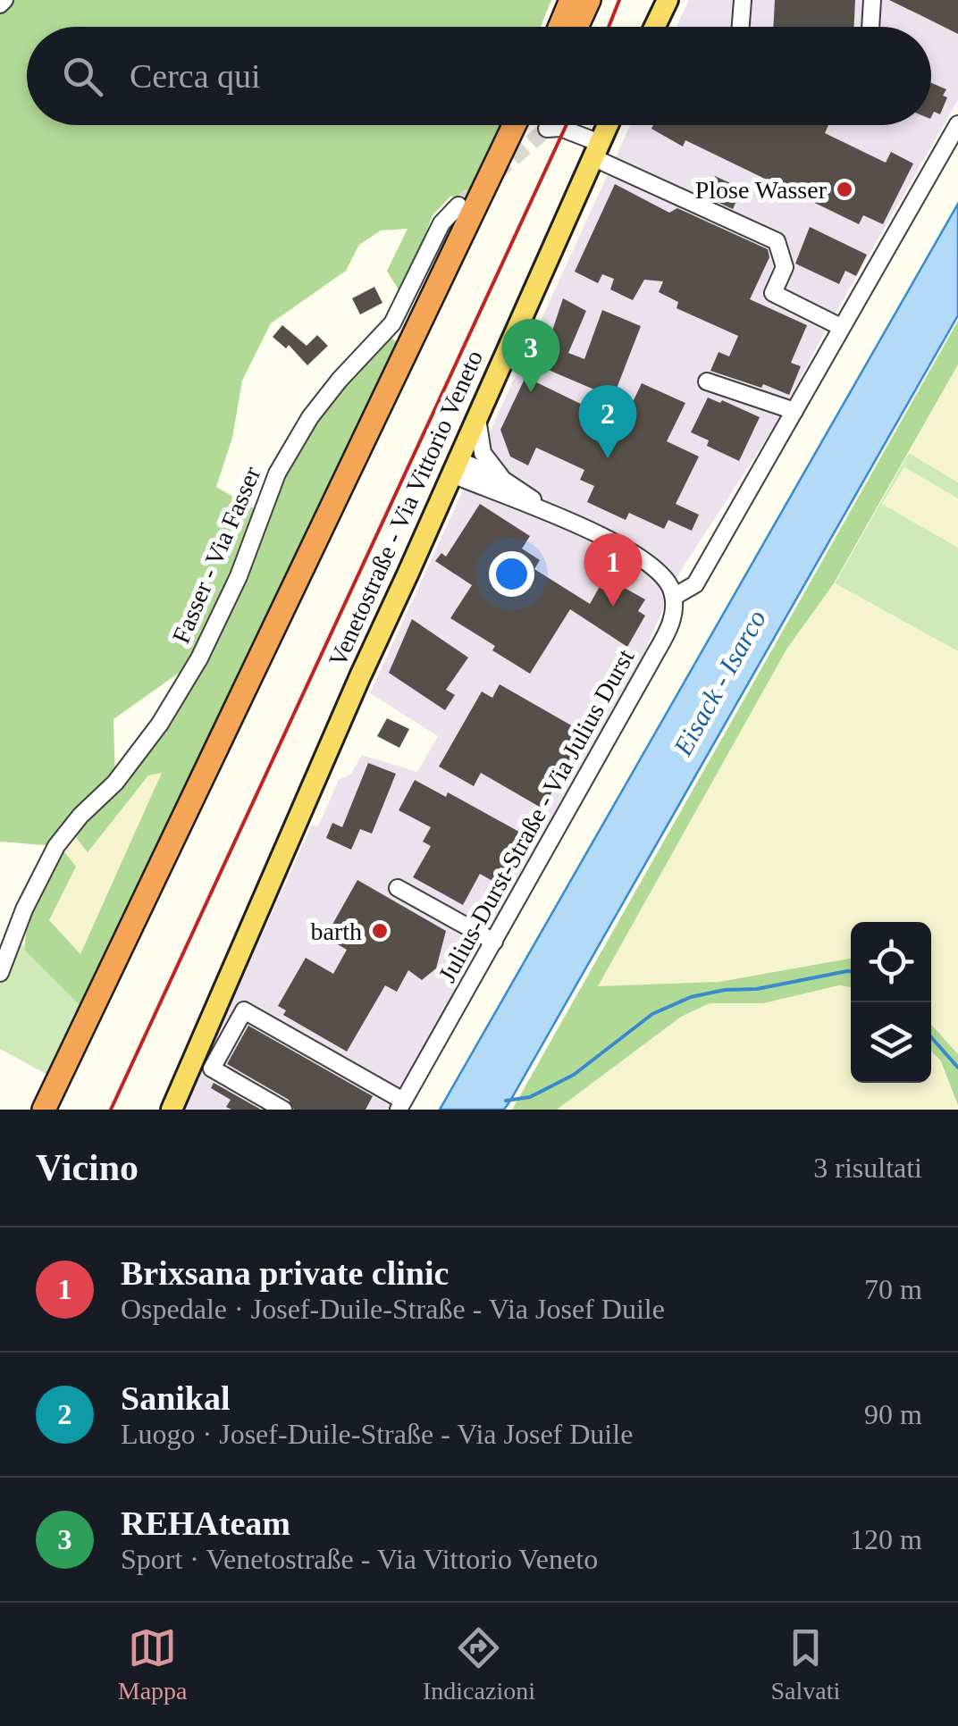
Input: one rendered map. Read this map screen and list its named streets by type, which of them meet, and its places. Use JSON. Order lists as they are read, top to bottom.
{
  "streets": {
    "main road": ["Venetostraße - Via Vittorio Veneto"],
    "street": ["Fasser - Via Fasser", "Julius-Durst-Straße - Via Julius Durst"]
  },
  "water": ["Eisack - Isarco"],
  "places": ["Plose Wasser", "barth"],
  "page": {
    "search": "Cerca qui",
    "pins": ["3", "2", "1"],
    "heading": ["Vicino", "3 risultati"],
    "list": [
      {
        "mark": "1",
        "name": "Brixsana private clinic",
        "note": "Ospedale · Josef-Duile-Straße - Via Josef Duile",
        "value": "70 m"
      },
      {
        "mark": "2",
        "name": "Sanikal",
        "note": "Luogo · Josef-Duile-Straße - Via Josef Duile",
        "value": "90 m"
      },
      {
        "mark": "3",
        "name": "REHAteam",
        "note": "Sport · Venetostraße - Via Vittorio Veneto",
        "value": "120 m"
      }
    ],
    "nav": ["Mappa", "Indicazioni", "Salvati"]
  }
}
